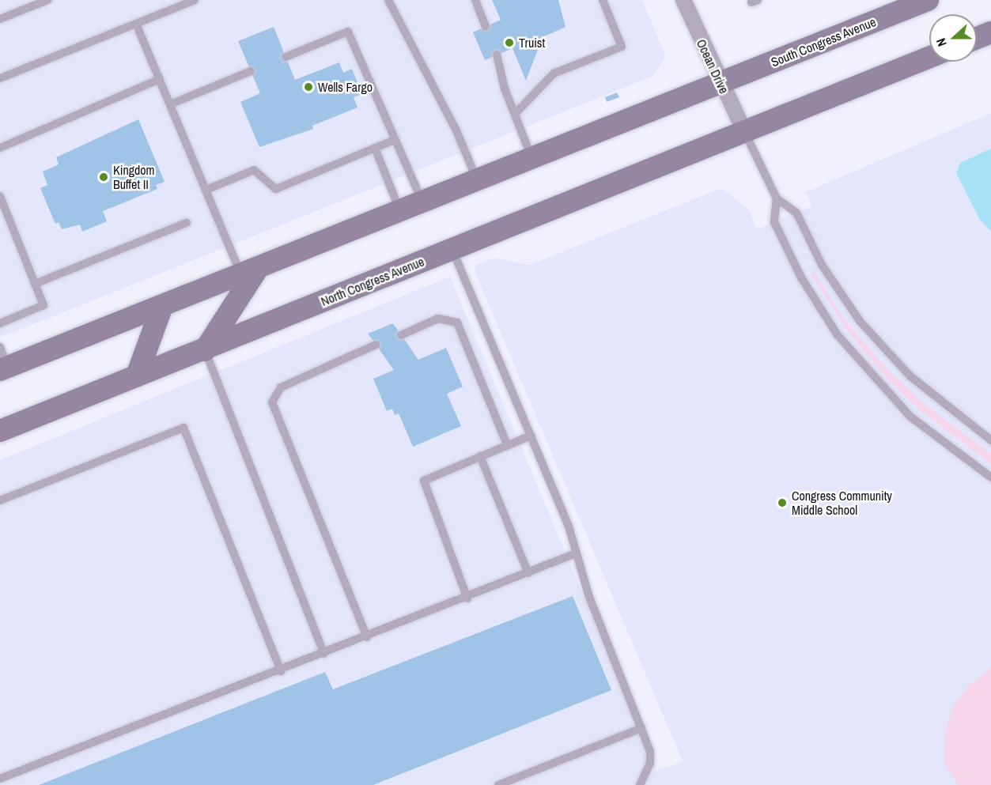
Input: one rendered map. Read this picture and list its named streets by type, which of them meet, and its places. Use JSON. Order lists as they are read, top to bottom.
{
  "streets": {
    "main road": ["South Congress Avenue", "North Congress Avenue"],
    "street": ["Ocean Drive"]
  },
  "crossings": [
    ["South Congress Avenue", "Ocean Drive"],
    ["Ocean Drive", "North Congress Avenue"]
  ],
  "places": [
    "Truist",
    "Wells Fargo",
    "Kingdom Buffet II",
    "Congress Community Middle School"
  ],
  "north": "left"
}
